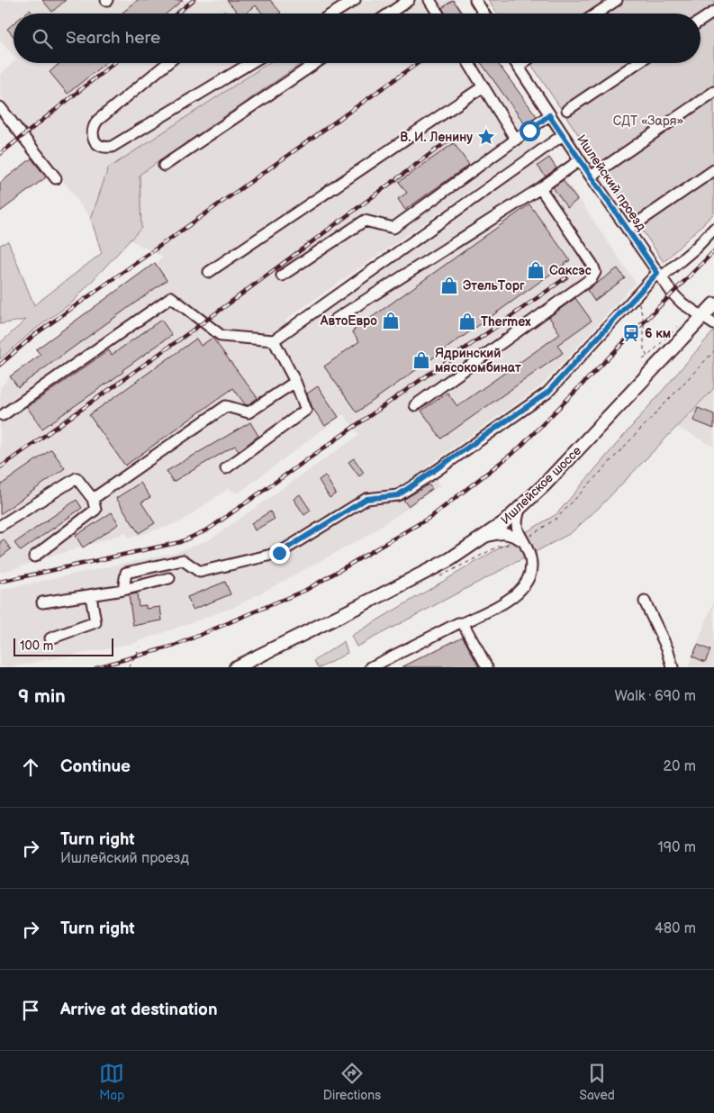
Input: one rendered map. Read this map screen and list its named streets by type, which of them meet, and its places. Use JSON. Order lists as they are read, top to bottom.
{
  "streets": {
    "main road": ["Ишлейское шоссе"],
    "street": ["Ишлейский проезд"]
  },
  "crossings": [
    ["Ишлейский проезд", "Ишлейское шоссе"]
  ],
  "parks": ["СДТ «Заря»"],
  "places": {
    "place": ["В. И. Ленину"],
    "shop": [
      "Саксэс",
      "ЭтельТорг",
      "АвтоЕвро",
      "Thermex",
      "Ядринский мясокомбинат"
    ],
    "station": ["6 км"]
  },
  "scale_bar": "100 m",
  "page": {
    "search": "Search here",
    "scale": "100 m",
    "heading": ["9 min", "Walk · 690 m"],
    "list": [
      ["Continue", "20 m"],
      ["Turn right", "Ишлейский проезд", "190 m"],
      ["Turn right", "480 m"],
      "Arrive at destination"
    ],
    "nav": ["Map", "Directions", "Saved"]
  }
}
